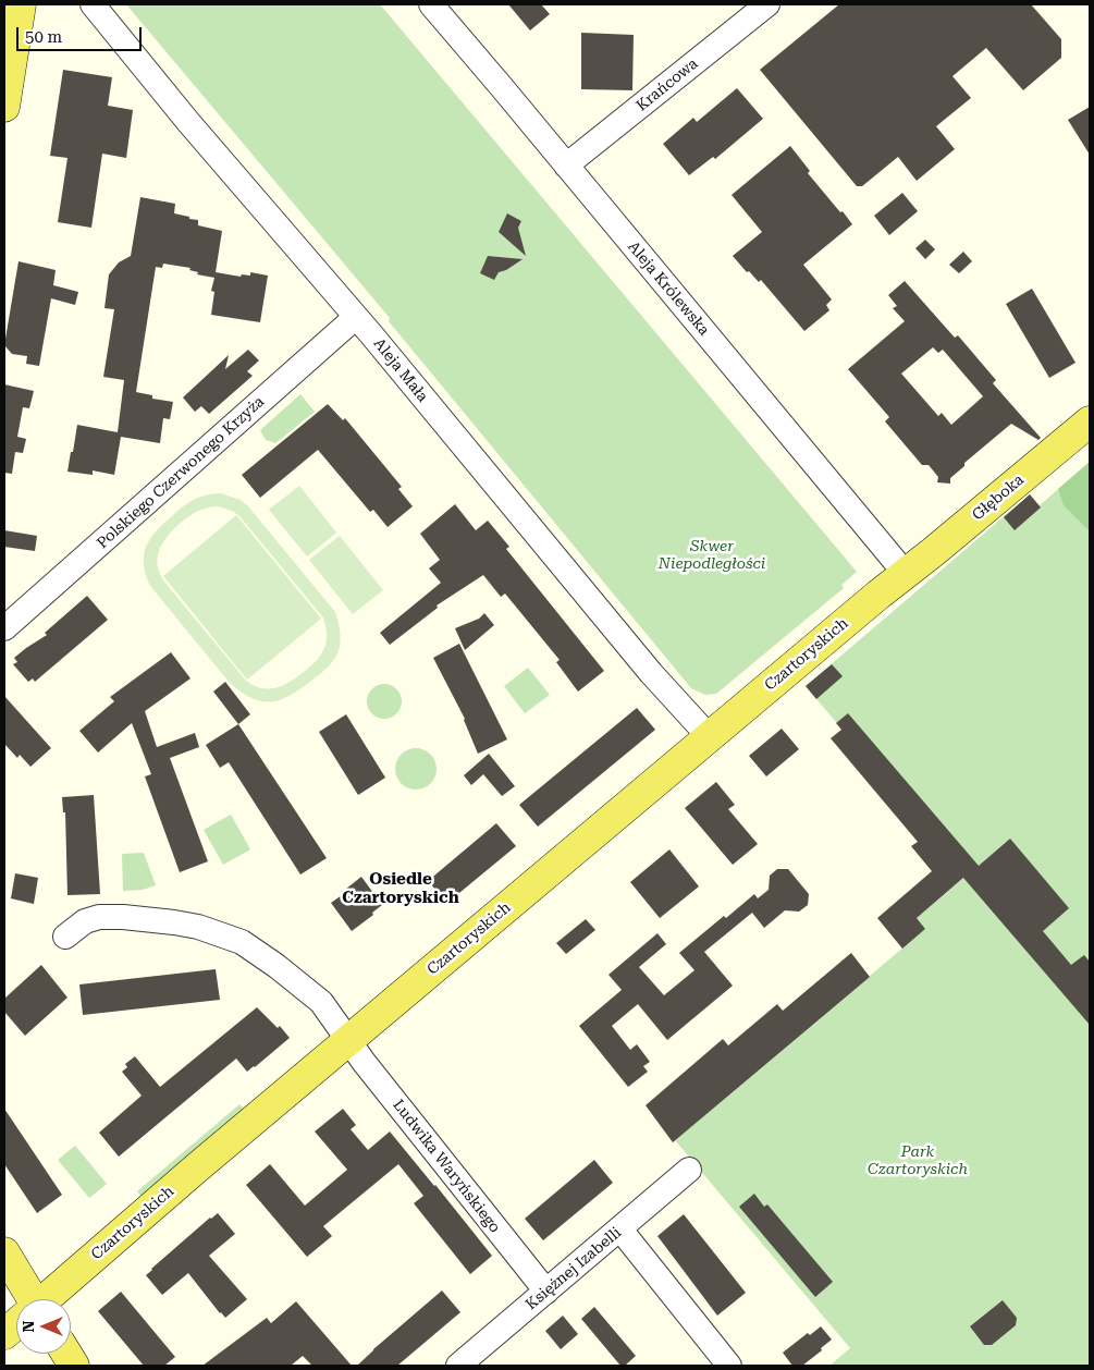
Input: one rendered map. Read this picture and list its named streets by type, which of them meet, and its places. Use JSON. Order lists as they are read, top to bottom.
{
  "streets": {
    "main road": ["Głęboka", "Czartoryskich"],
    "street": [
      "Krańcowa",
      "Aleja Królewska",
      "Aleja Mała",
      "Polskiego Czerwonego Krzyża",
      "Ludwika Waryńskiego",
      "Księżnej Izabelli"
    ]
  },
  "crossings": [
    ["Krańcowa", "Aleja Królewska"],
    ["Aleja Królewska", "Głęboka"],
    ["Aleja Królewska", "Czartoryskich"],
    ["Aleja Mała", "Polskiego Czerwonego Krzyża"],
    ["Aleja Mała", "Czartoryskich"],
    ["Głęboka", "Czartoryskich"],
    ["Czartoryskich", "Ludwika Waryńskiego"],
    ["Ludwika Waryńskiego", "Księżnej Izabelli"]
  ],
  "districts": ["Osiedle Czartoryskich"],
  "parks": ["Skwer Niepodległości", "Park Czartoryskich"],
  "scale_bar": "50 m",
  "north": "left"
}
